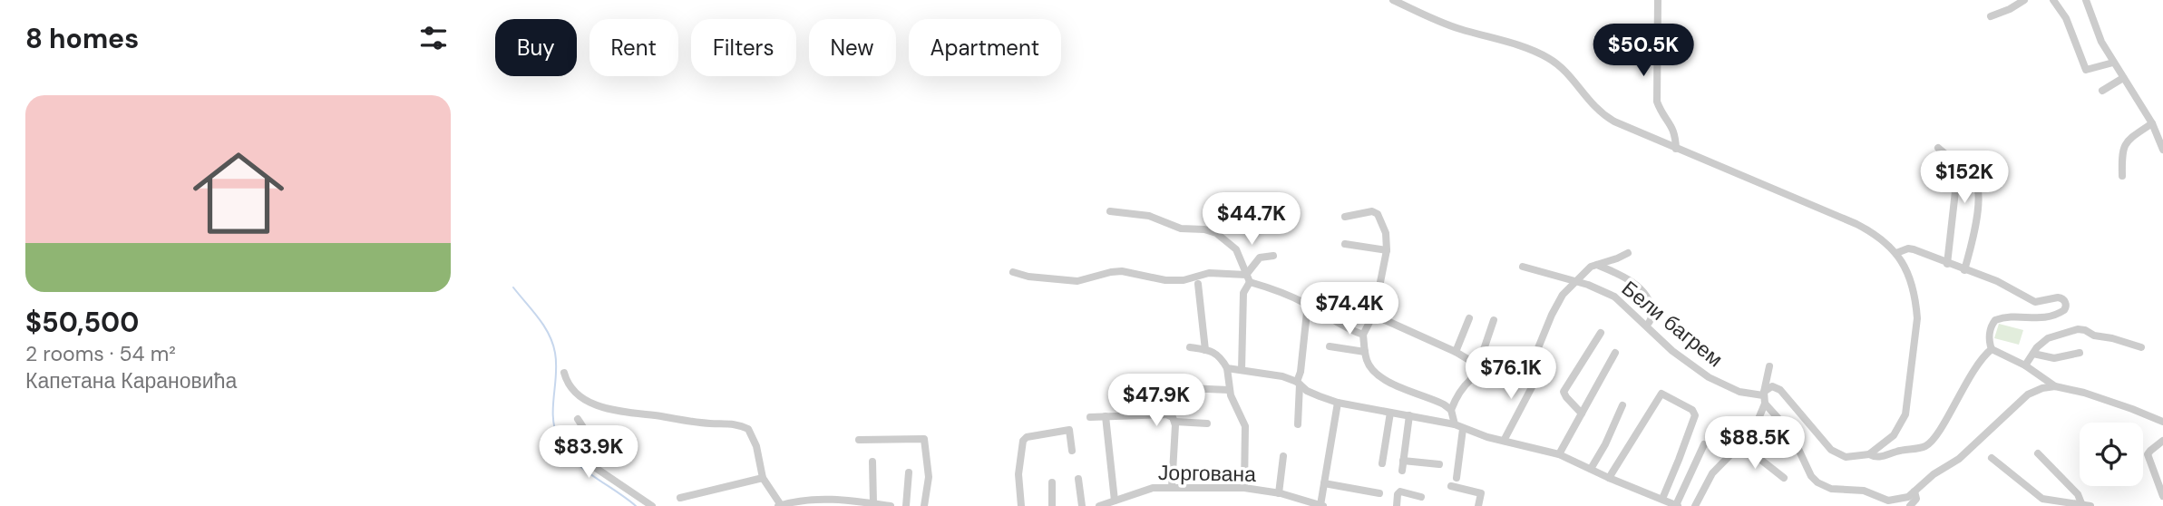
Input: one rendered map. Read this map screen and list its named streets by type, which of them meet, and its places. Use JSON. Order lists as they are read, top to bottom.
{
  "streets": {
    "street": ["Бели багрем", "Јоргована"]
  },
  "page": {
    "heading": "8 homes",
    "chip": [
      "Buy",
      "Rent",
      "Filters",
      "New",
      "Apartment"
    ],
    "price": [
      "$50.5K",
      "$152K",
      "$44.7K",
      "$74.4K",
      "$76.1K",
      "$47.9K",
      "$88.5K",
      "$83.9K"
    ],
    "list": [
      {
        "name": "$50,500",
        "note": "2 rooms · 54 m² · Капетана Карановића"
      }
    ]
  }
}
